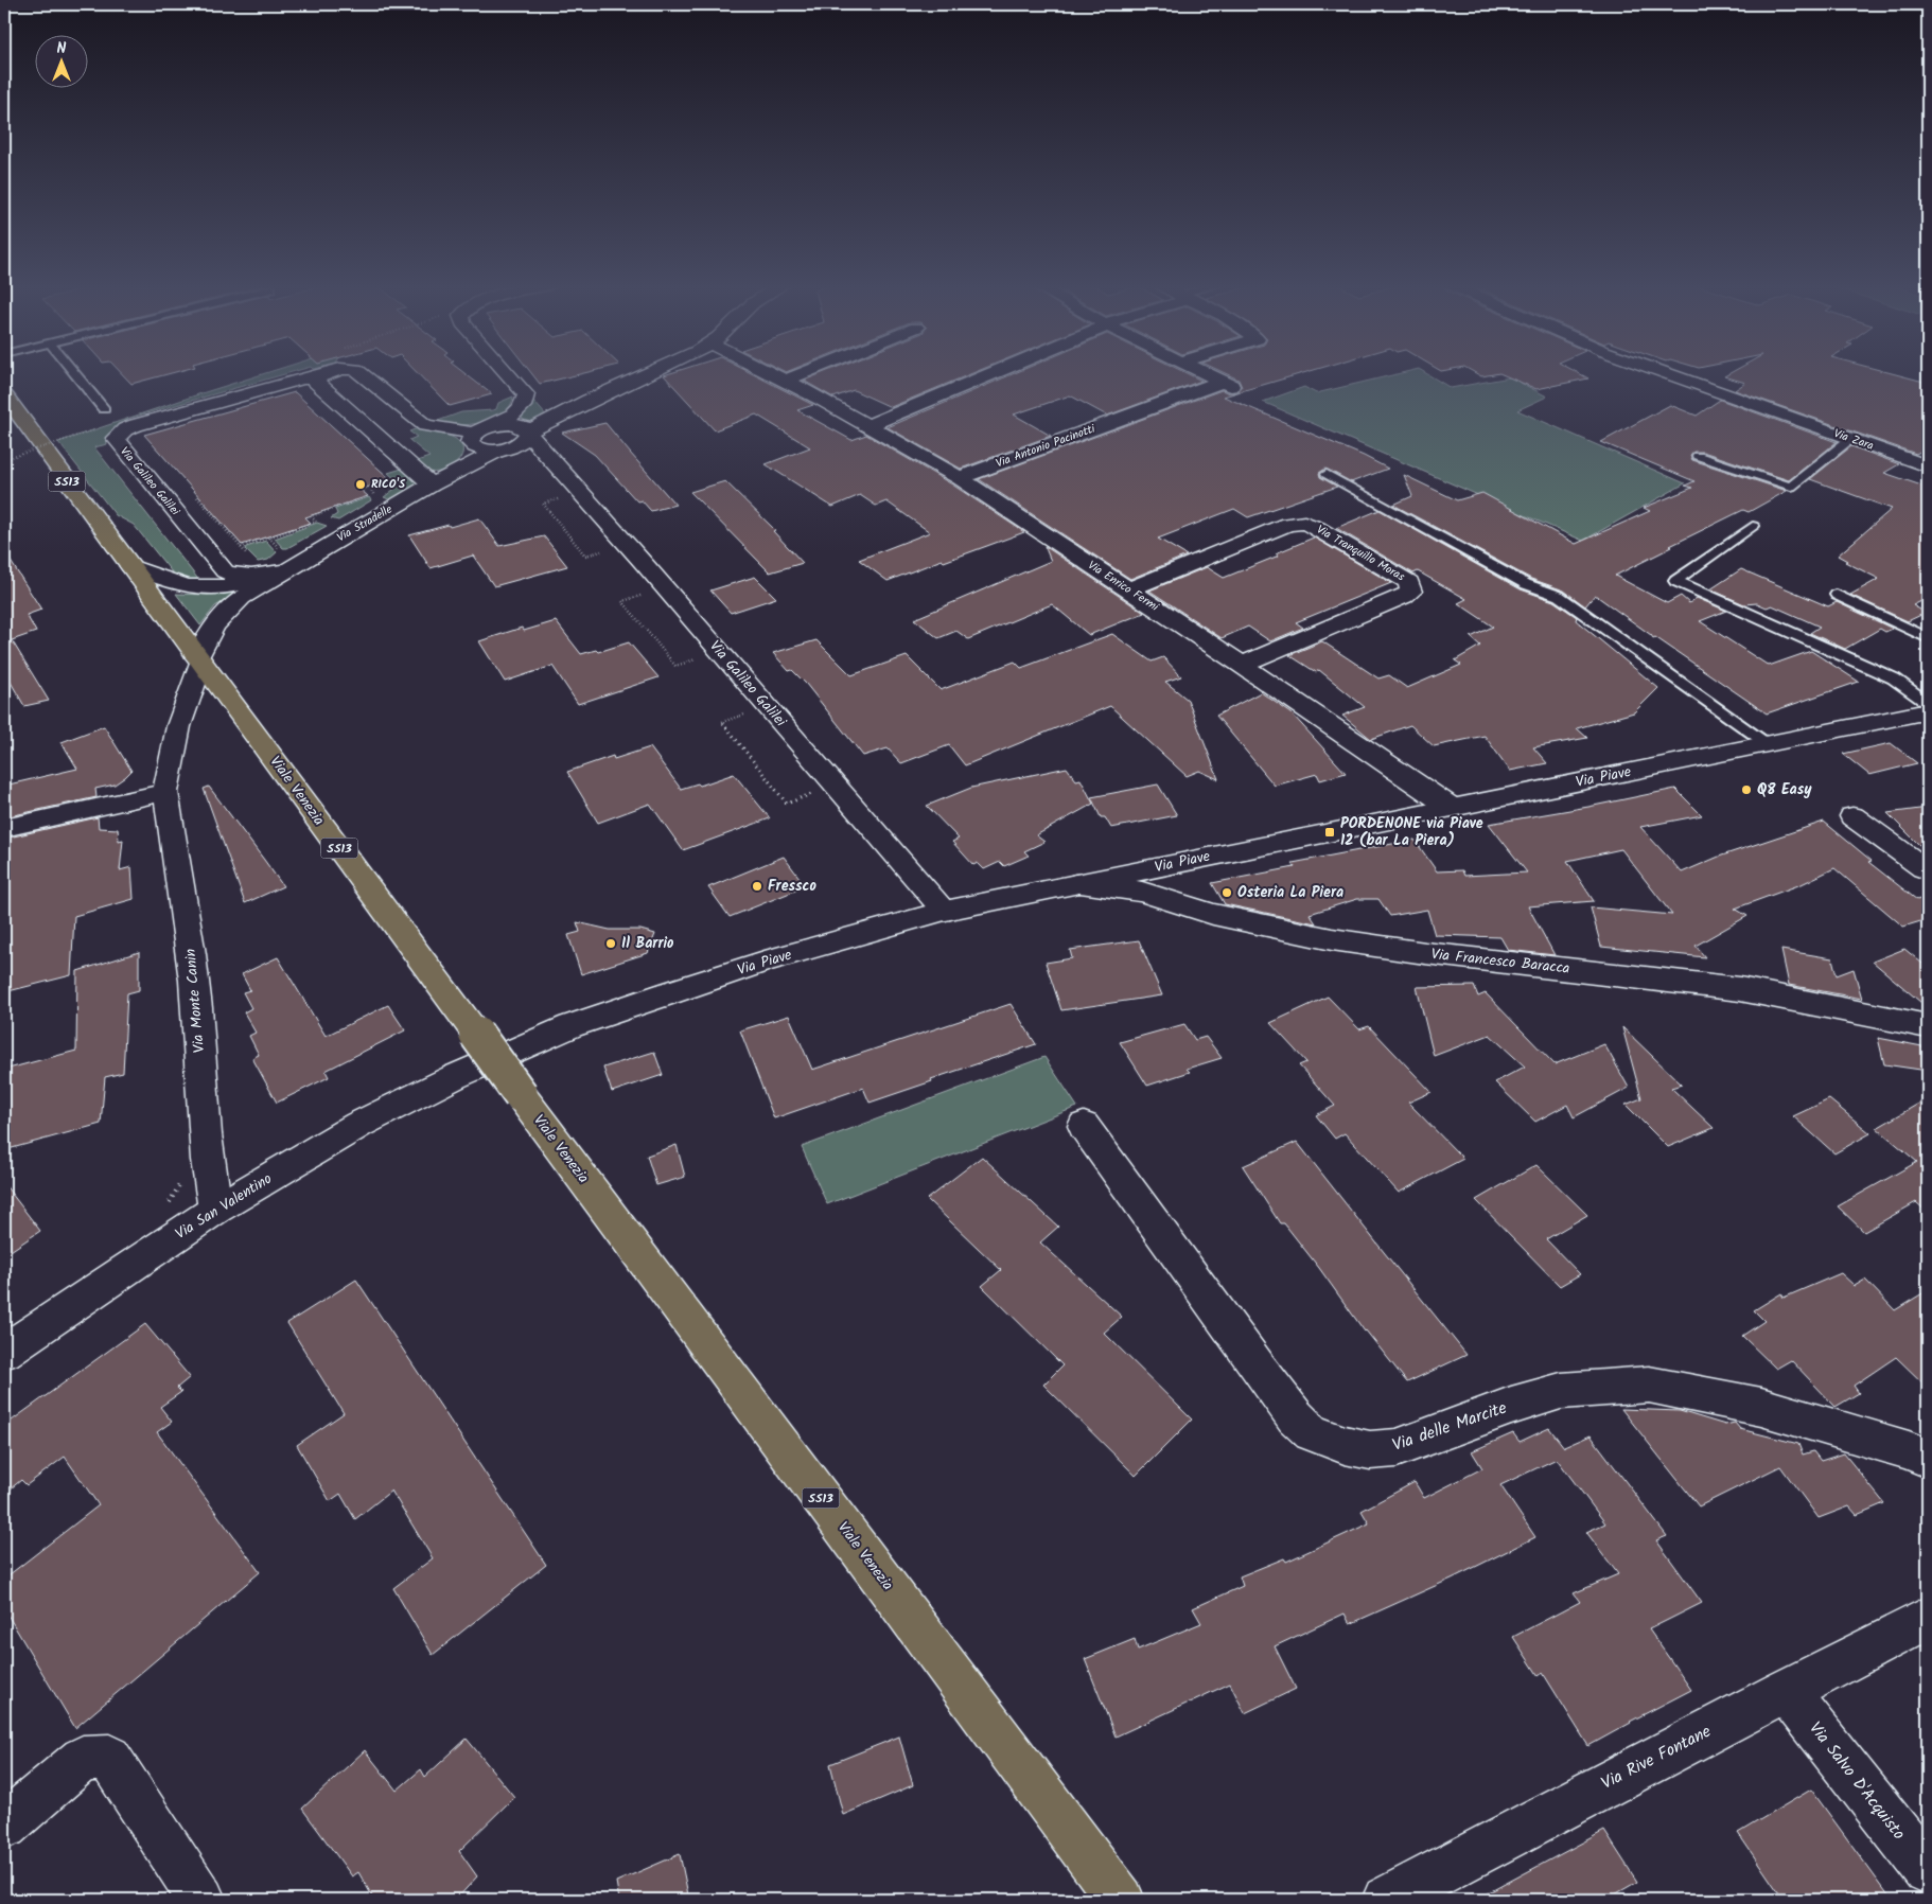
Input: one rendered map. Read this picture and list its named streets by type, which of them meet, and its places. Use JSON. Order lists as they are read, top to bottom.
{
  "streets": {
    "main road": ["SS13", "Viale Venezia"],
    "street": [
      "Via Zara",
      "Via Antonio Pacinotti",
      "Via Galileo Galilei",
      "Via Stradelle",
      "Via Tranquillo Moras",
      "Via Enrico Fermi",
      "Via Piave",
      "Via Francesco Baracca",
      "Via Monte Canin",
      "Via San Valentino",
      "Via delle Marcite",
      "Via Rive Fontane",
      "Via Salvo D'Acquisto"
    ]
  },
  "crossings": [
    ["Via Antonio Pacinotti", "Via Enrico Fermi"],
    ["Via Galileo Galilei", "Via Stradelle"],
    ["Via Galileo Galilei", "Via Piave"],
    ["Via Stradelle", "Viale Venezia"],
    ["Via Stradelle", "Via Monte Canin"],
    ["Via Tranquillo Moras", "Via Enrico Fermi"],
    ["Via Enrico Fermi", "Via Piave"],
    ["Via Piave", "Via Francesco Baracca"],
    ["Via Piave", "Via San Valentino"],
    ["Viale Venezia", "Via Monte Canin"],
    ["Via Monte Canin", "Via San Valentino"],
    ["Via Rive Fontane", "Via Salvo D'Acquisto"]
  ],
  "places": {
    "other": [
      "RICO'S",
      "Q8 Easy",
      "Fressco",
      "Osteria La Piera",
      "Il Barrio"
    ],
    "transit": ["PORDENONE via Piave 12 (bar La Piera)"]
  },
  "north": "top"
}
